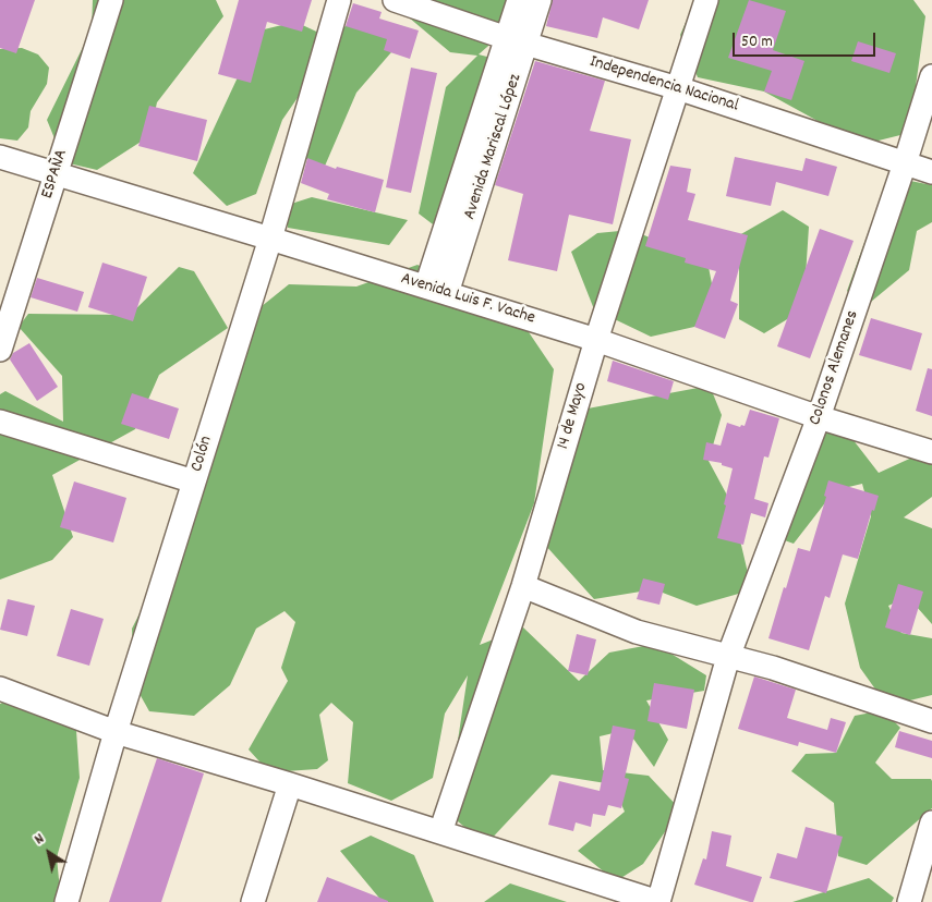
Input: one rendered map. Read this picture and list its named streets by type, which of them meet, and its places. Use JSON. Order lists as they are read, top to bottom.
{
  "streets": {
    "street": [
      "Independencia Nacional",
      "Avenida Mariscal López",
      "ESPAÑA",
      "Avenida Luis F. Vache",
      "Colonos Alemanes",
      "14 de Mayo",
      "Colón"
    ]
  },
  "crossings": [
    ["Independencia Nacional", "Avenida Mariscal López"],
    ["Independencia Nacional", "Colonos Alemanes"],
    ["Independencia Nacional", "14 de Mayo"],
    ["Avenida Mariscal López", "Avenida Luis F. Vache"],
    ["ESPAÑA", "Avenida Luis F. Vache"],
    ["Avenida Luis F. Vache", "Colonos Alemanes"],
    ["Avenida Luis F. Vache", "14 de Mayo"],
    ["Avenida Luis F. Vache", "Colón"]
  ],
  "scale_bar": "50 m",
  "north": "top left"
}
